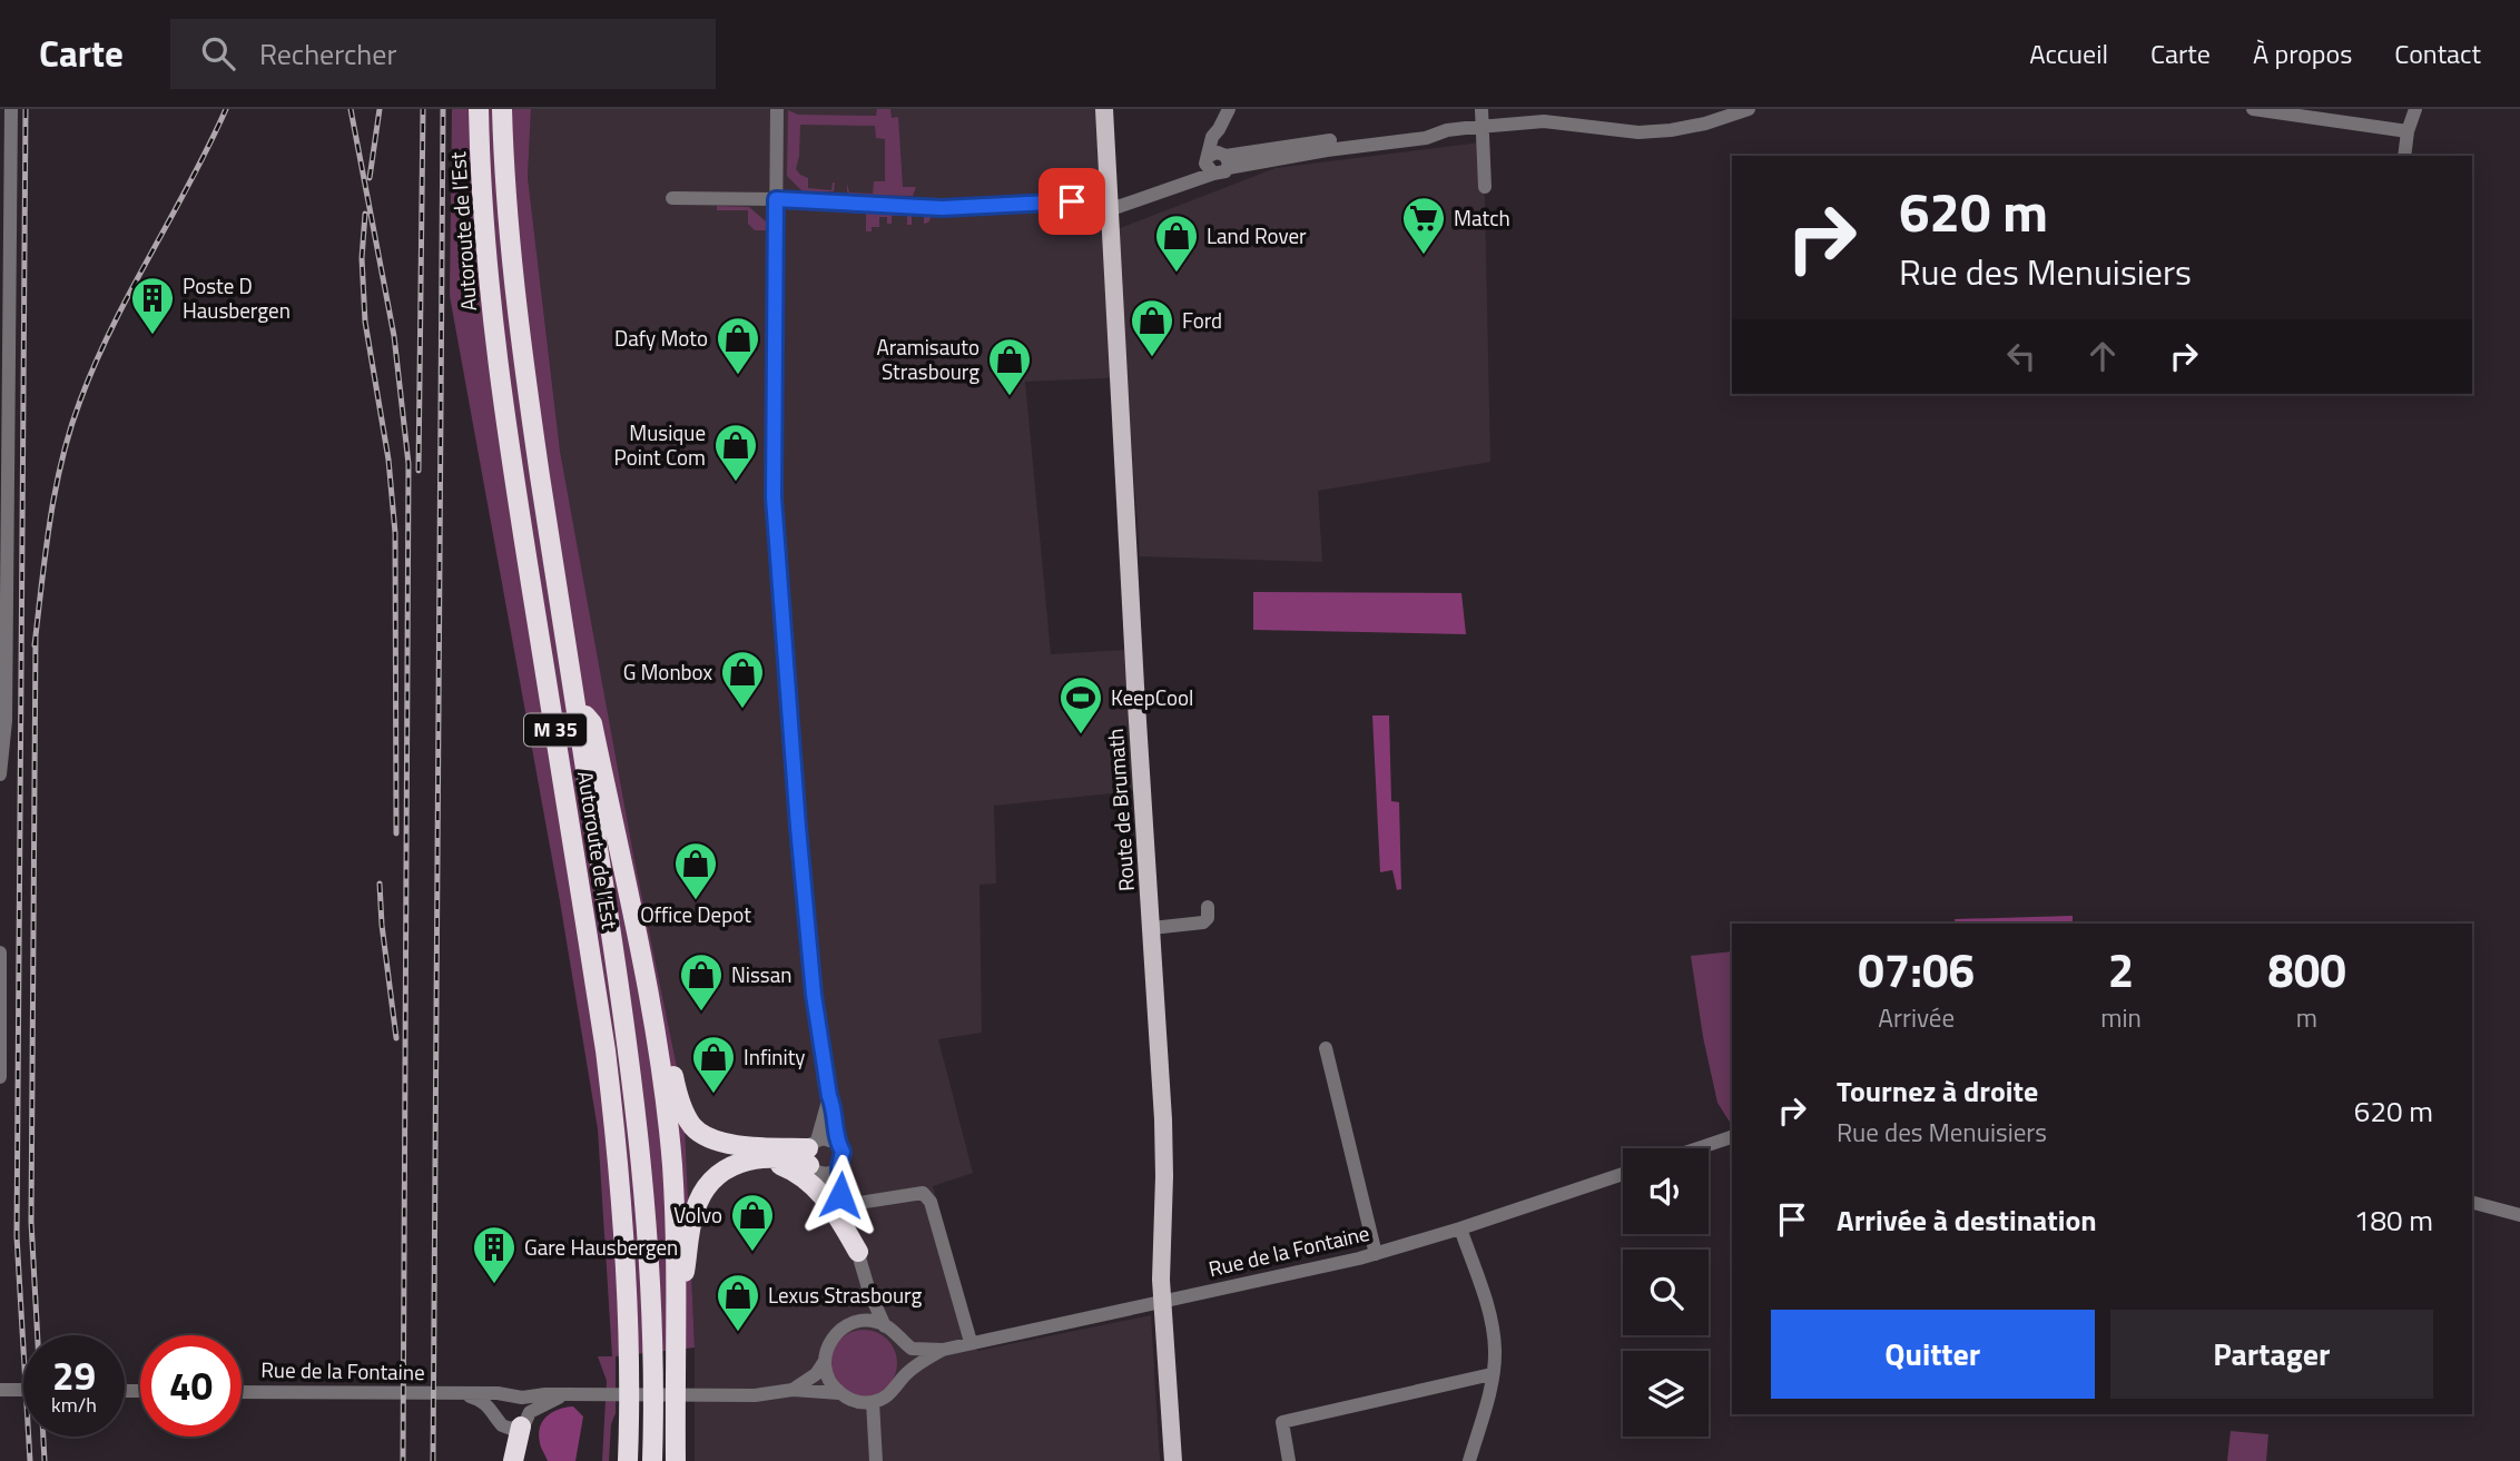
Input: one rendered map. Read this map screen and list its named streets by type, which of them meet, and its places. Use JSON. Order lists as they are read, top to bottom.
{
  "streets": {
    "highway": ["Autoroute de l’Est", "M 35"],
    "main road": ["Route de Brumath"],
    "street": ["Rue de la Fontaine"]
  },
  "crossings": [
    ["Route de Brumath", "Rue de la Fontaine"]
  ],
  "places": {
    "supermarket": ["Match"],
    "shop": [
      "Land Rover",
      "Ford",
      "Dafy Moto",
      "Aramisauto Strasbourg",
      "Musique Point Com",
      "G Monbox",
      "Office Depot",
      "Nissan",
      "Infinity",
      "Volvo",
      "Lexus Strasbourg"
    ],
    "building": ["Poste D Hausbergen", "Gare Hausbergen"],
    "sports": ["KeepCool"]
  },
  "page": {
    "header": "Carte",
    "search": "Rechercher",
    "nav": [
      "Accueil",
      "Carte",
      "À propos",
      "Contact"
    ],
    "turn": ["620 m", "Rue des Menuisiers"],
    "eta": [
      "07:06",
      "Arrivée",
      "2",
      "min",
      "800",
      "m"
    ],
    "list": [
      {
        "name": "Tournez à droite",
        "note": "Rue des Menuisiers",
        "value": "620 m"
      },
      {
        "name": "Arrivée à destination",
        "value": "180 m"
      }
    ],
    "buttons": ["Quitter", "Partager"],
    "speed": "29 km/h",
    "limit": "40"
  }
}
